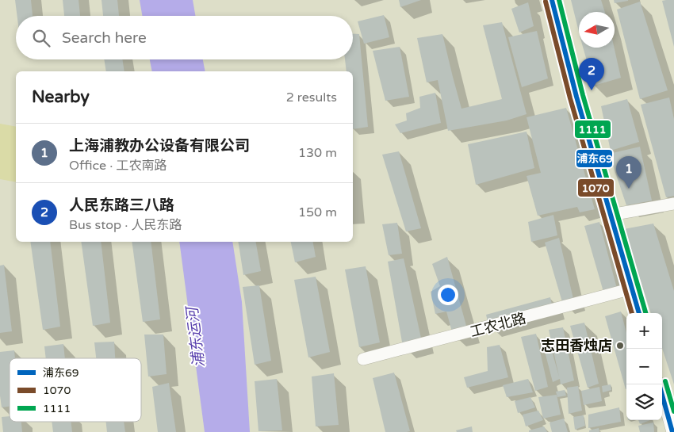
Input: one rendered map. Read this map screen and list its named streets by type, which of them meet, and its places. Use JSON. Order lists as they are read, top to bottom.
{
  "streets": {
    "street": ["工农北路"]
  },
  "water": ["浦东运河"],
  "places": ["志田香烛店"],
  "lines": ["transit line 浦东69", "transit line 1111", "transit line 1070"],
  "legend": ["浦东69", "1070", "1111"],
  "north": "left",
  "page": {
    "search": "Search here",
    "pins": ["2", "1"],
    "heading": ["Nearby", "2 results"],
    "list": [
      {
        "mark": "1",
        "name": "上海浦教办公设备有限公司",
        "note": "Office · 工农南路",
        "value": "130 m"
      },
      {
        "mark": "2",
        "name": "人民东路三八路",
        "note": "Bus stop · 人民东路",
        "value": "150 m"
      }
    ],
    "map_buttons": ["+", "−"]
  }
}
